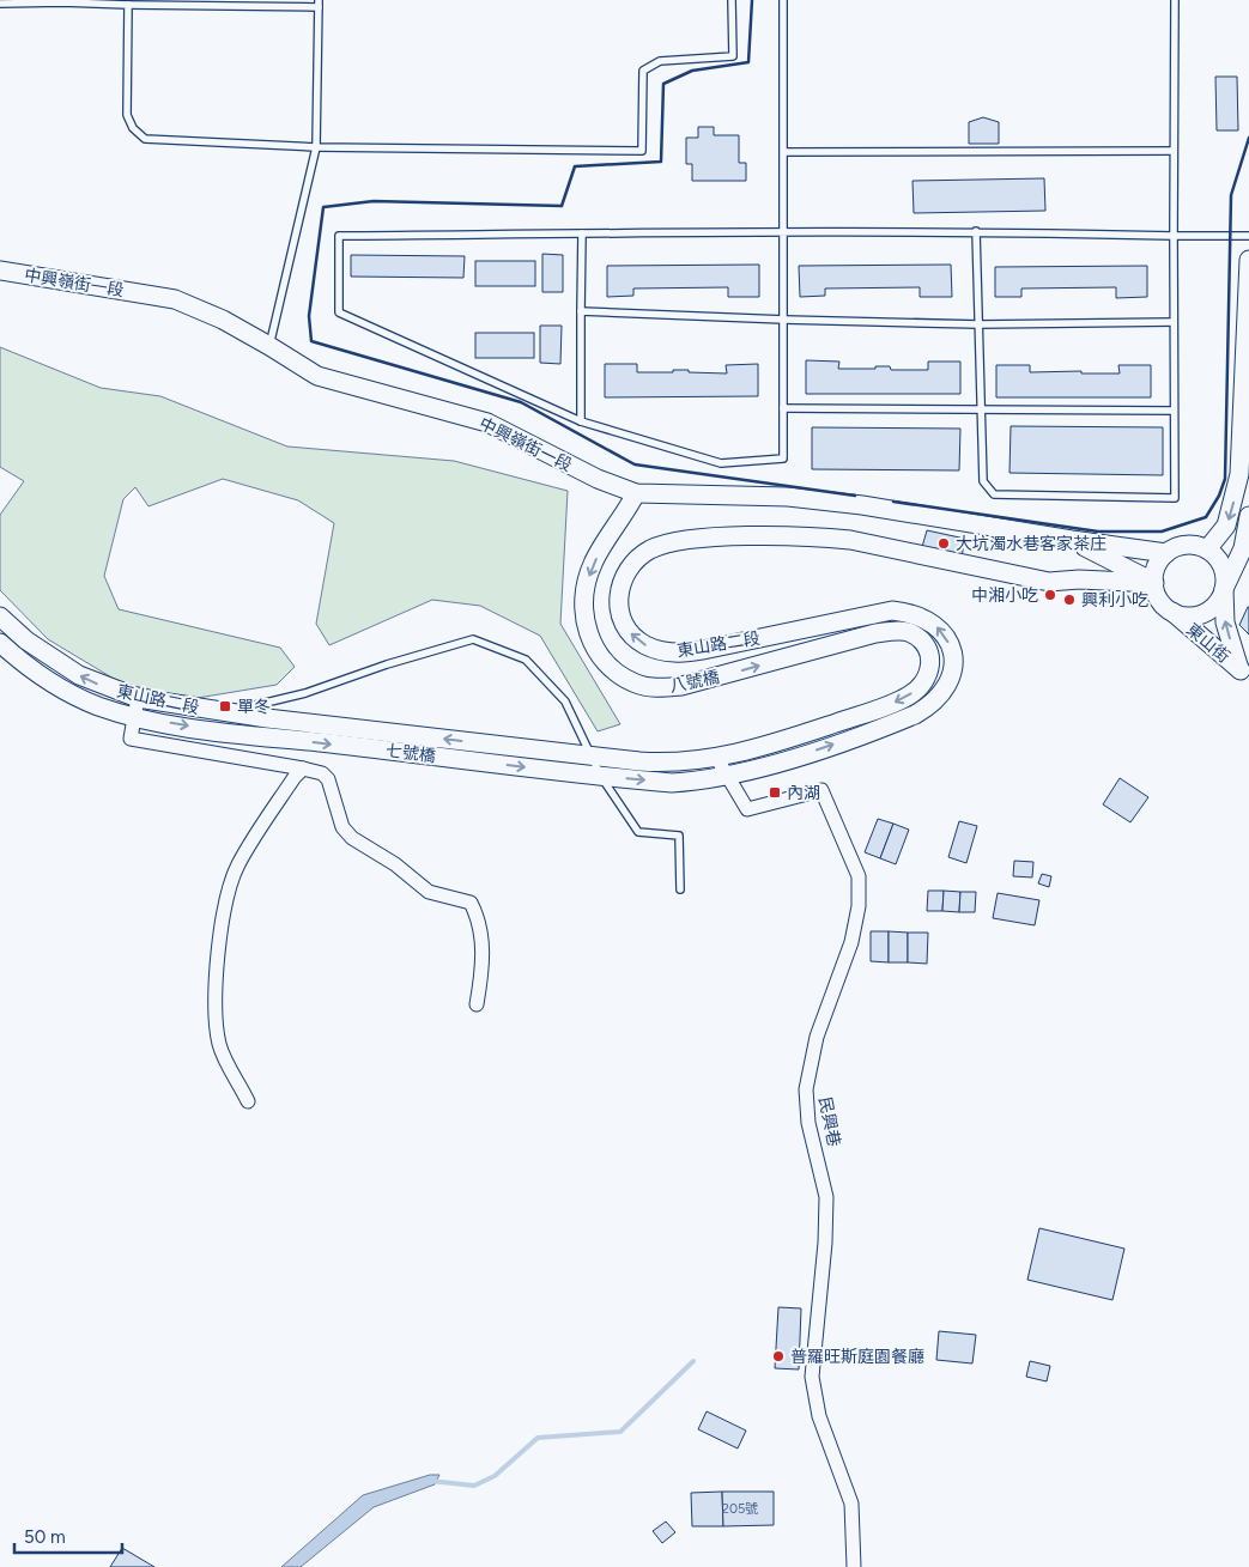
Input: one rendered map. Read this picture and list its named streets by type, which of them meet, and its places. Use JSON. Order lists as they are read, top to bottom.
{
  "streets": {
    "main road": [
      "中興嶺街一段",
      "東山街",
      "東山路二段",
      "八號橋",
      "七號橋"
    ],
    "street": ["民興巷"]
  },
  "crossings": [
    ["中興嶺街一段", "東山街"],
    ["中興嶺街一段", "東山路二段"],
    ["中興嶺街一段", "八號橋"],
    ["東山街", "東山路二段"],
    ["東山路二段", "七號橋"],
    ["東山路二段", "民興巷"],
    ["八號橋", "民興巷"]
  ],
  "places": {
    "other": [
      "大坑濁水巷客家茶庄",
      "中湘小吃",
      "興利小吃",
      "普羅旺斯庭園餐廳"
    ],
    "transit": ["單冬", "內湖"]
  },
  "house_numbers": ["205號"],
  "scale_bar": "50 m"
}
